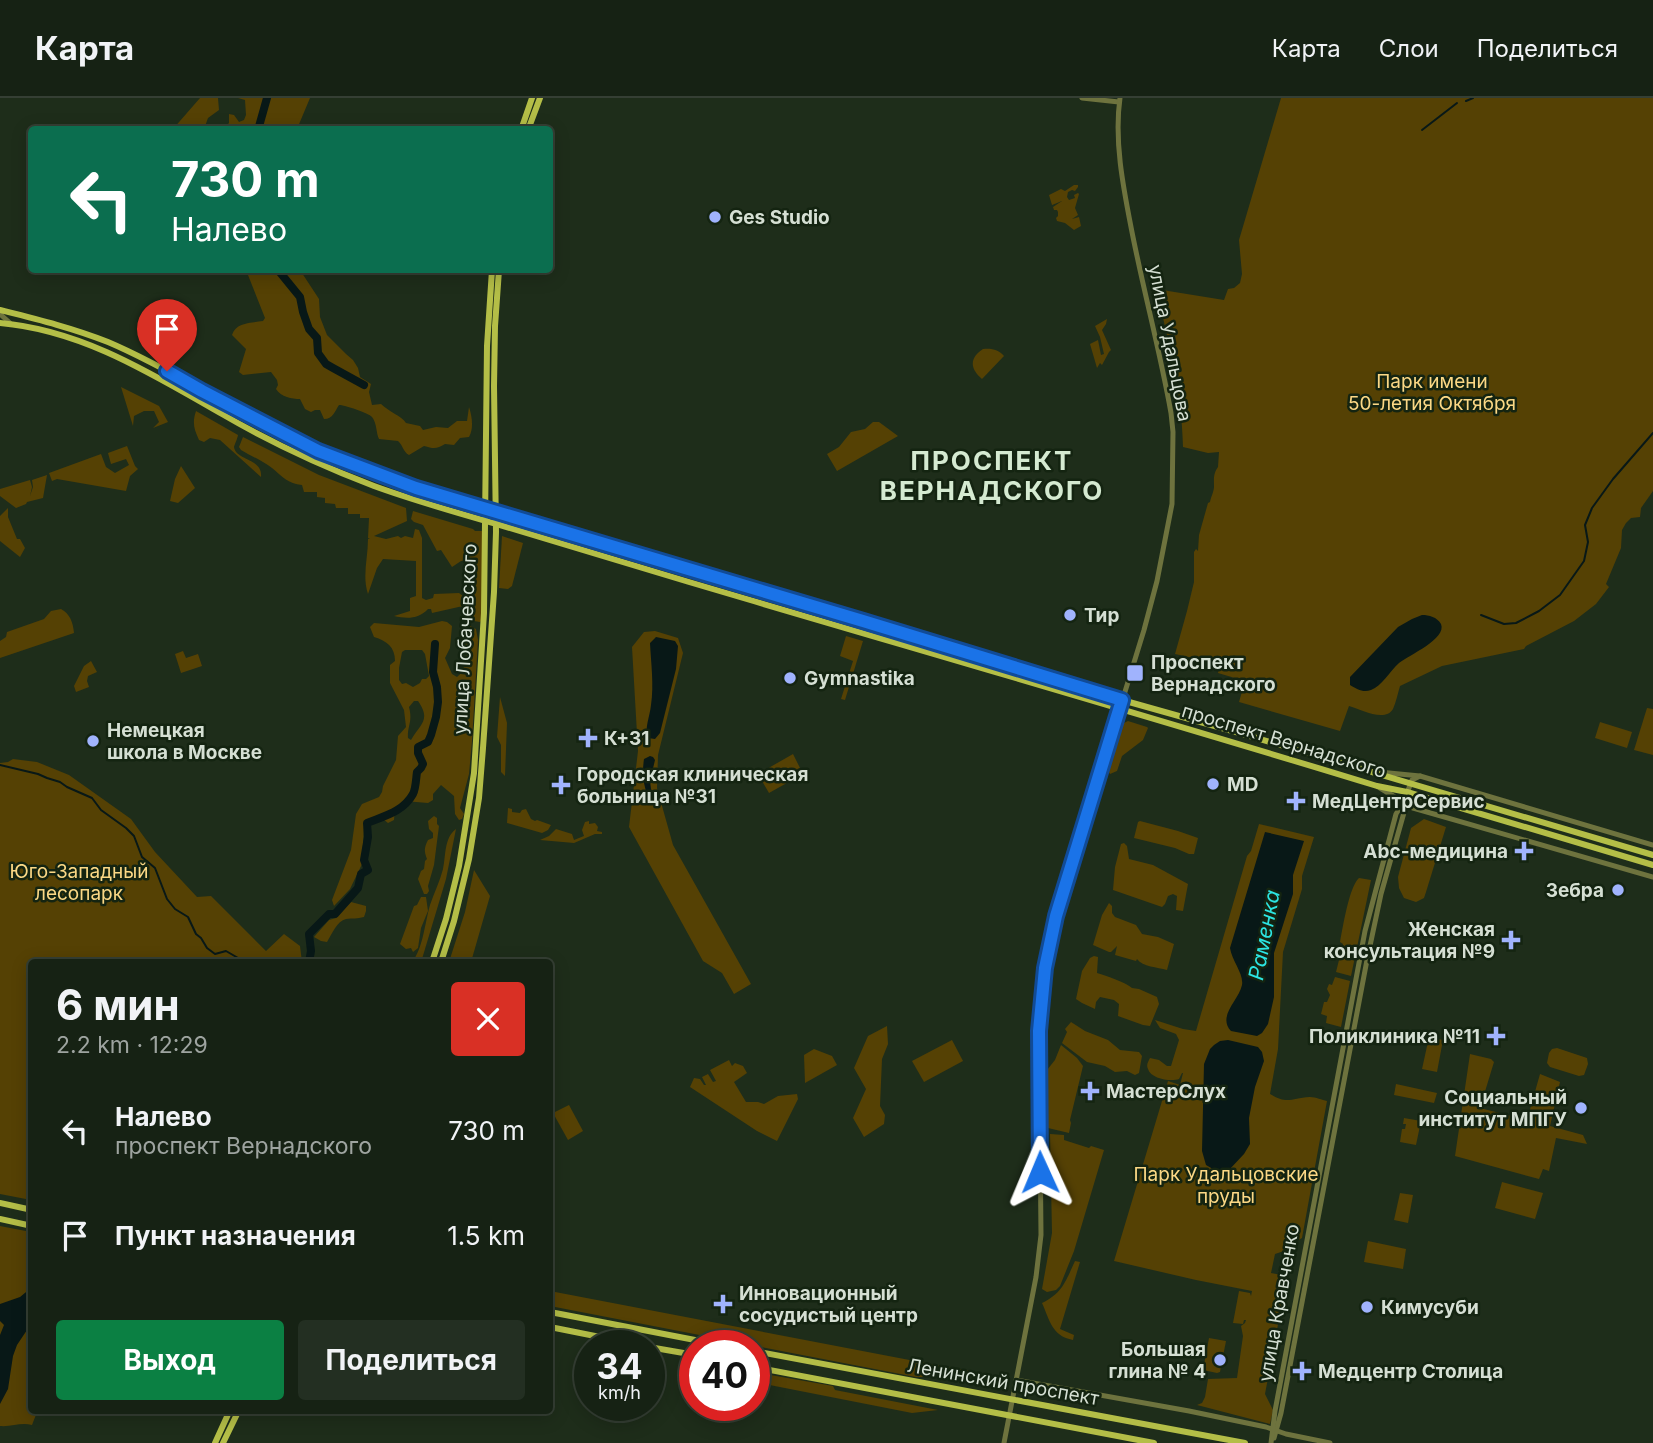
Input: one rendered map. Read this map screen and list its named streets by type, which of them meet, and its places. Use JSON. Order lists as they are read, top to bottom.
{
  "streets": {
    "main road": ["улица Лобачевского", "проспект Вернадского", "Ленинский проспект"],
    "street": ["улица Удальцова", "улица Кравченко"]
  },
  "crossings": [
    ["улица Удальцова", "проспект Вернадского"],
    ["улица Удальцова", "Ленинский проспект"],
    ["улица Лобачевского", "проспект Вернадского"],
    ["проспект Вернадского", "улица Кравченко"]
  ],
  "districts": ["ПРОСПЕКТ ВЕРНАДСКОГО"],
  "water": ["Раменка"],
  "parks": ["Парк имени 50-летия Октября", "Юго-Западный лесопарк", "Парк Удальцовские пруды"],
  "places": {
    "other": [
      "Ges Studio",
      "Тир",
      "Gymnastika",
      "Немецкая школа в Москве",
      "MD",
      "Зебра",
      "Социальный институт МПГУ",
      "Кимусуби",
      "Большая глина № 4"
    ],
    "transit": ["Проспект Вернадского"],
    "health": [
      "К+31",
      "Городская клиническая больница №31",
      "МедЦентрСервис",
      "Abc-медицина",
      "Женская консультация №9",
      "Поликлиника №11",
      "МастерСлух",
      "Инновационный сосудистый центр",
      "Медцентр Столица"
    ]
  },
  "page": {
    "header": "Карта",
    "nav": ["Карта", "Слои", "Поделиться"],
    "turn": ["730 m", "Налево"],
    "heading": ["6 мин", "2.2 km · 12:29"],
    "list": [
      {
        "name": "Налево",
        "note": "проспект Вернадского",
        "value": "730 m"
      },
      {
        "name": "Пункт назначения",
        "value": "1.5 km"
      }
    ],
    "buttons": ["Выход", "Поделиться"],
    "speed": "34 km/h",
    "limit": "40"
  }
}
